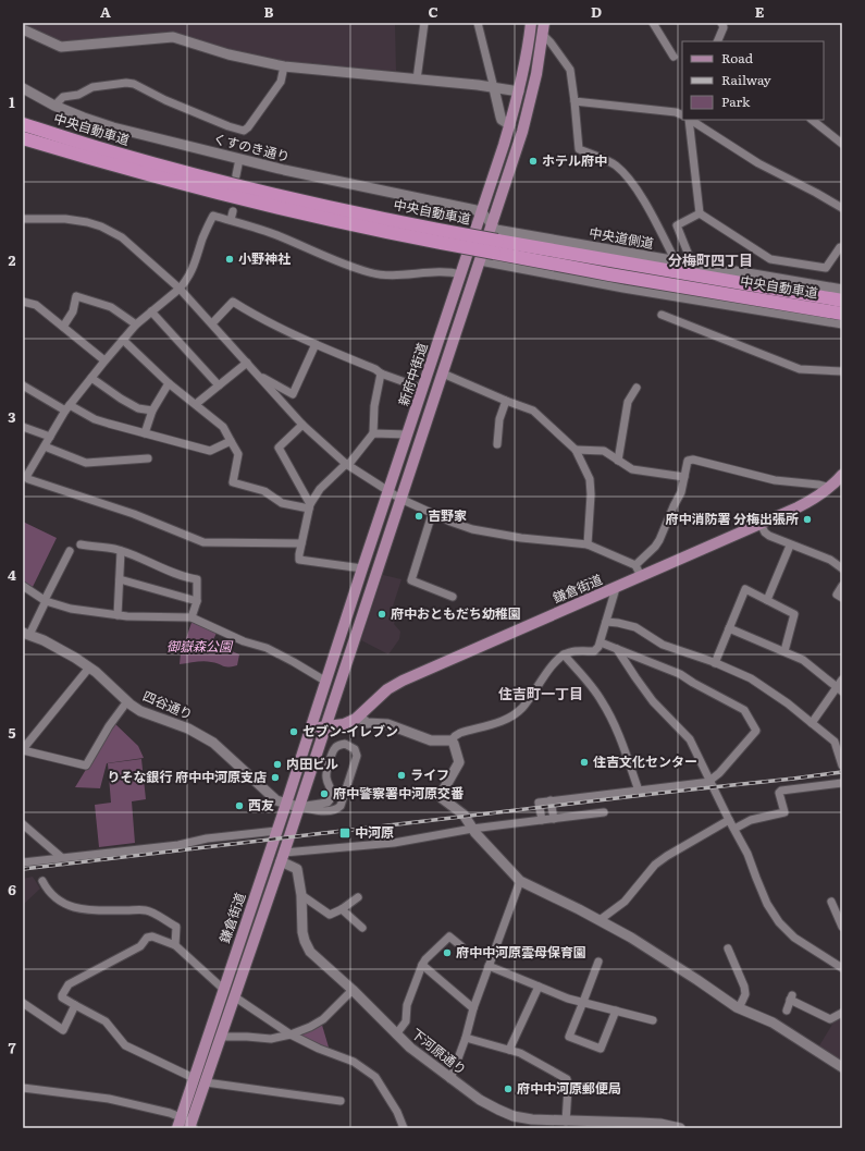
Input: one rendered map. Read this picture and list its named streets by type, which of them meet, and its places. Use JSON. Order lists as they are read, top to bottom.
{
  "streets": {
    "highway": ["中央自動車道"],
    "main road": ["新府中街道", "鎌倉街道"],
    "street": [
      "くすのき通り",
      "中央道側道",
      "四谷通り",
      "下河原通り"
    ]
  },
  "crossings": [
    ["くすのき通り", "中央道側道"],
    ["くすのき通り", "新府中街道"],
    ["中央道側道", "新府中街道"],
    ["新府中街道", "鎌倉街道"],
    ["鎌倉街道", "四谷通り"],
    ["鎌倉街道", "下河原通り"]
  ],
  "districts": ["分梅町四丁目", "住吉町一丁目"],
  "parks": ["御嶽森公園"],
  "places": {
    "other": [
      "ホテル府中",
      "小野神社",
      "吉野家",
      "府中消防署 分梅出張所",
      "府中おともだち幼稚園",
      "セブン-イレブン",
      "住吉文化センター",
      "内田ビル",
      "ライフ",
      "りそな銀行 府中中河原支店",
      "府中警察署中河原交番",
      "西友",
      "府中中河原雲母保育園",
      "府中中河原郵便局"
    ],
    "transit": ["中河原"]
  },
  "legend": ["Road", "Railway", "Park"],
  "grid": {
    "columns": [
      "A",
      "B",
      "C",
      "D",
      "E"
    ],
    "rows": [
      "1",
      "2",
      "3",
      "4",
      "5",
      "6",
      "7"
    ]
  }
}
